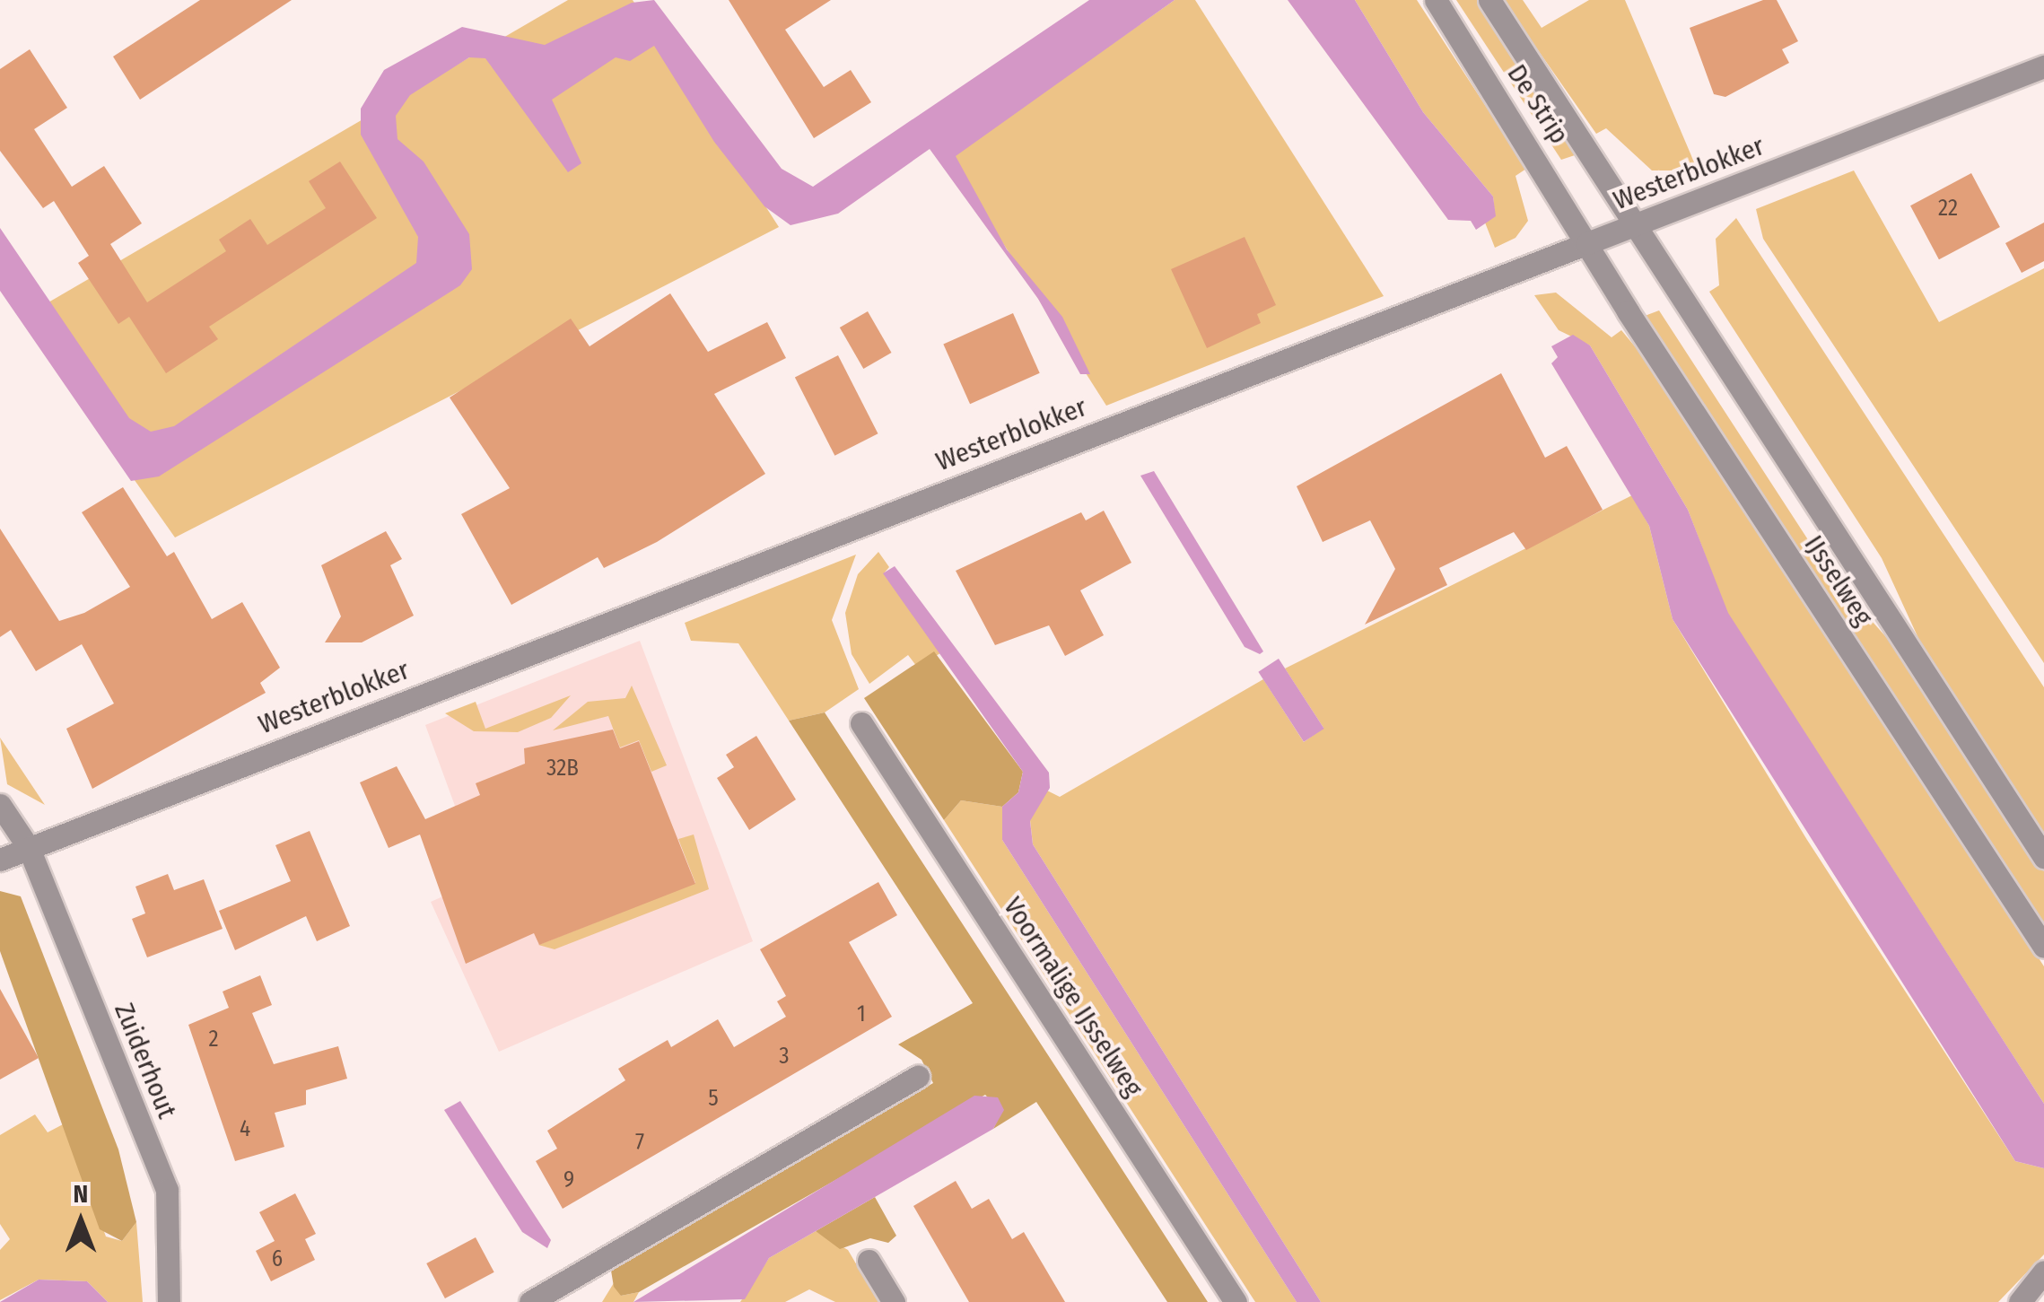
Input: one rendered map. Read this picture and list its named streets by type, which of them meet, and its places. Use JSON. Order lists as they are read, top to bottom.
{
  "streets": {
    "street": [
      "De Strip",
      "Westerblokker",
      "IJsselweg",
      "Voormalige IJsselweg",
      "Zuiderhout"
    ]
  },
  "crossings": [
    ["De Strip", "Westerblokker"],
    ["De Strip", "IJsselweg"],
    ["Westerblokker", "IJsselweg"],
    ["Westerblokker", "Zuiderhout"]
  ],
  "house_numbers": [
    "22",
    "32B",
    "1",
    "2",
    "3",
    "5",
    "4",
    "7",
    "9",
    "6"
  ],
  "north": "top"
}
